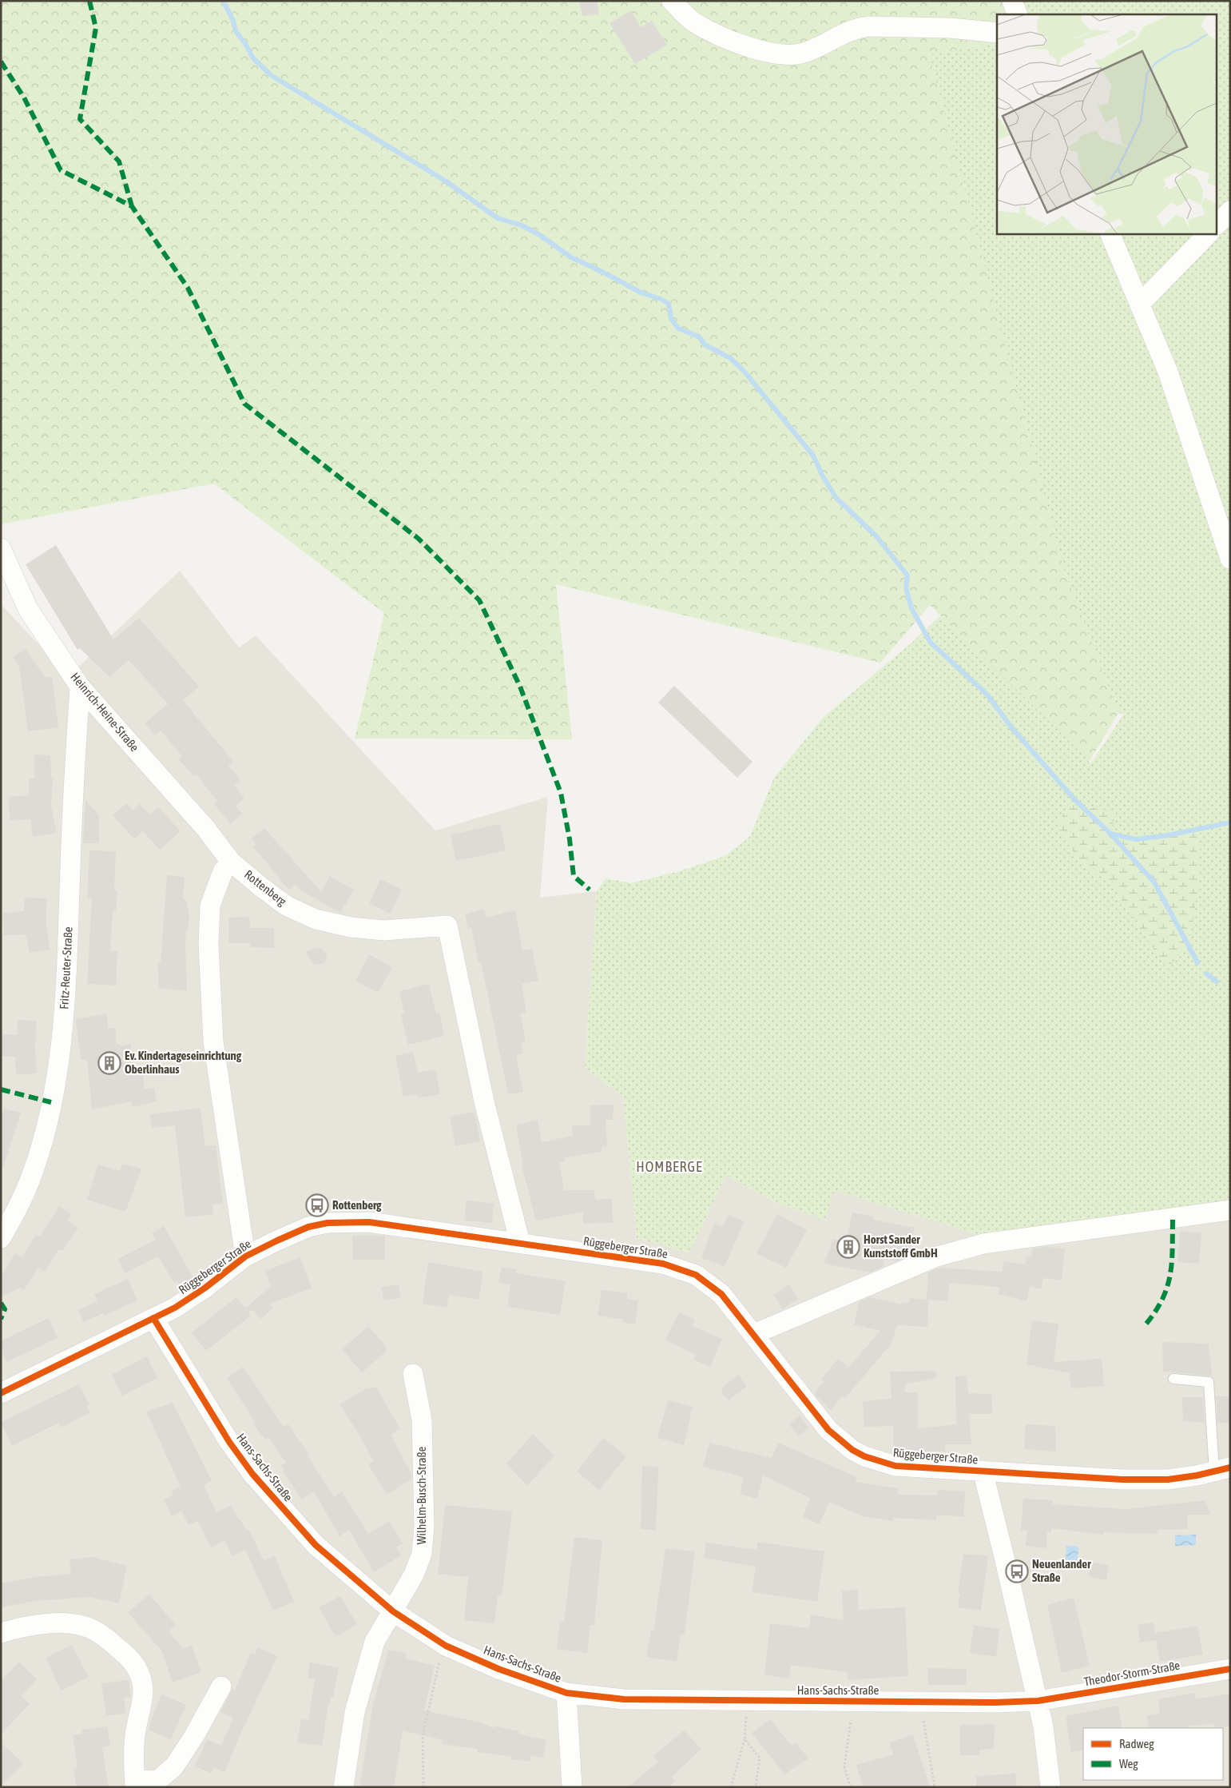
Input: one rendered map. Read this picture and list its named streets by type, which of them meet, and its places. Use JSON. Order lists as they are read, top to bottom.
{
  "streets": {
    "street": [
      "Heinrich-Heine-Straße",
      "Rottenberg",
      "Fritz-Reuter-Straße",
      "Rüggeberger Straße",
      "Hans-Sachs-Straße",
      "Wilhelm-Busch-Straße",
      "Theodor-Storm-Straße"
    ]
  },
  "crossings": [
    ["Heinrich-Heine-Straße", "Rottenberg"],
    ["Heinrich-Heine-Straße", "Fritz-Reuter-Straße"],
    ["Rottenberg", "Rüggeberger Straße"],
    ["Rüggeberger Straße", "Hans-Sachs-Straße"],
    ["Hans-Sachs-Straße", "Wilhelm-Busch-Straße"],
    ["Hans-Sachs-Straße", "Theodor-Storm-Straße"]
  ],
  "districts": ["HOMBERGE"],
  "places": {
    "building": ["Ev. Kindertageseinrichtung Oberlinhaus", "Horst Sander Kunststoff GmbH"],
    "bus stop": ["Rottenberg", "Neuenlander Straße"]
  },
  "legend": ["Radweg", "Weg"]
}
